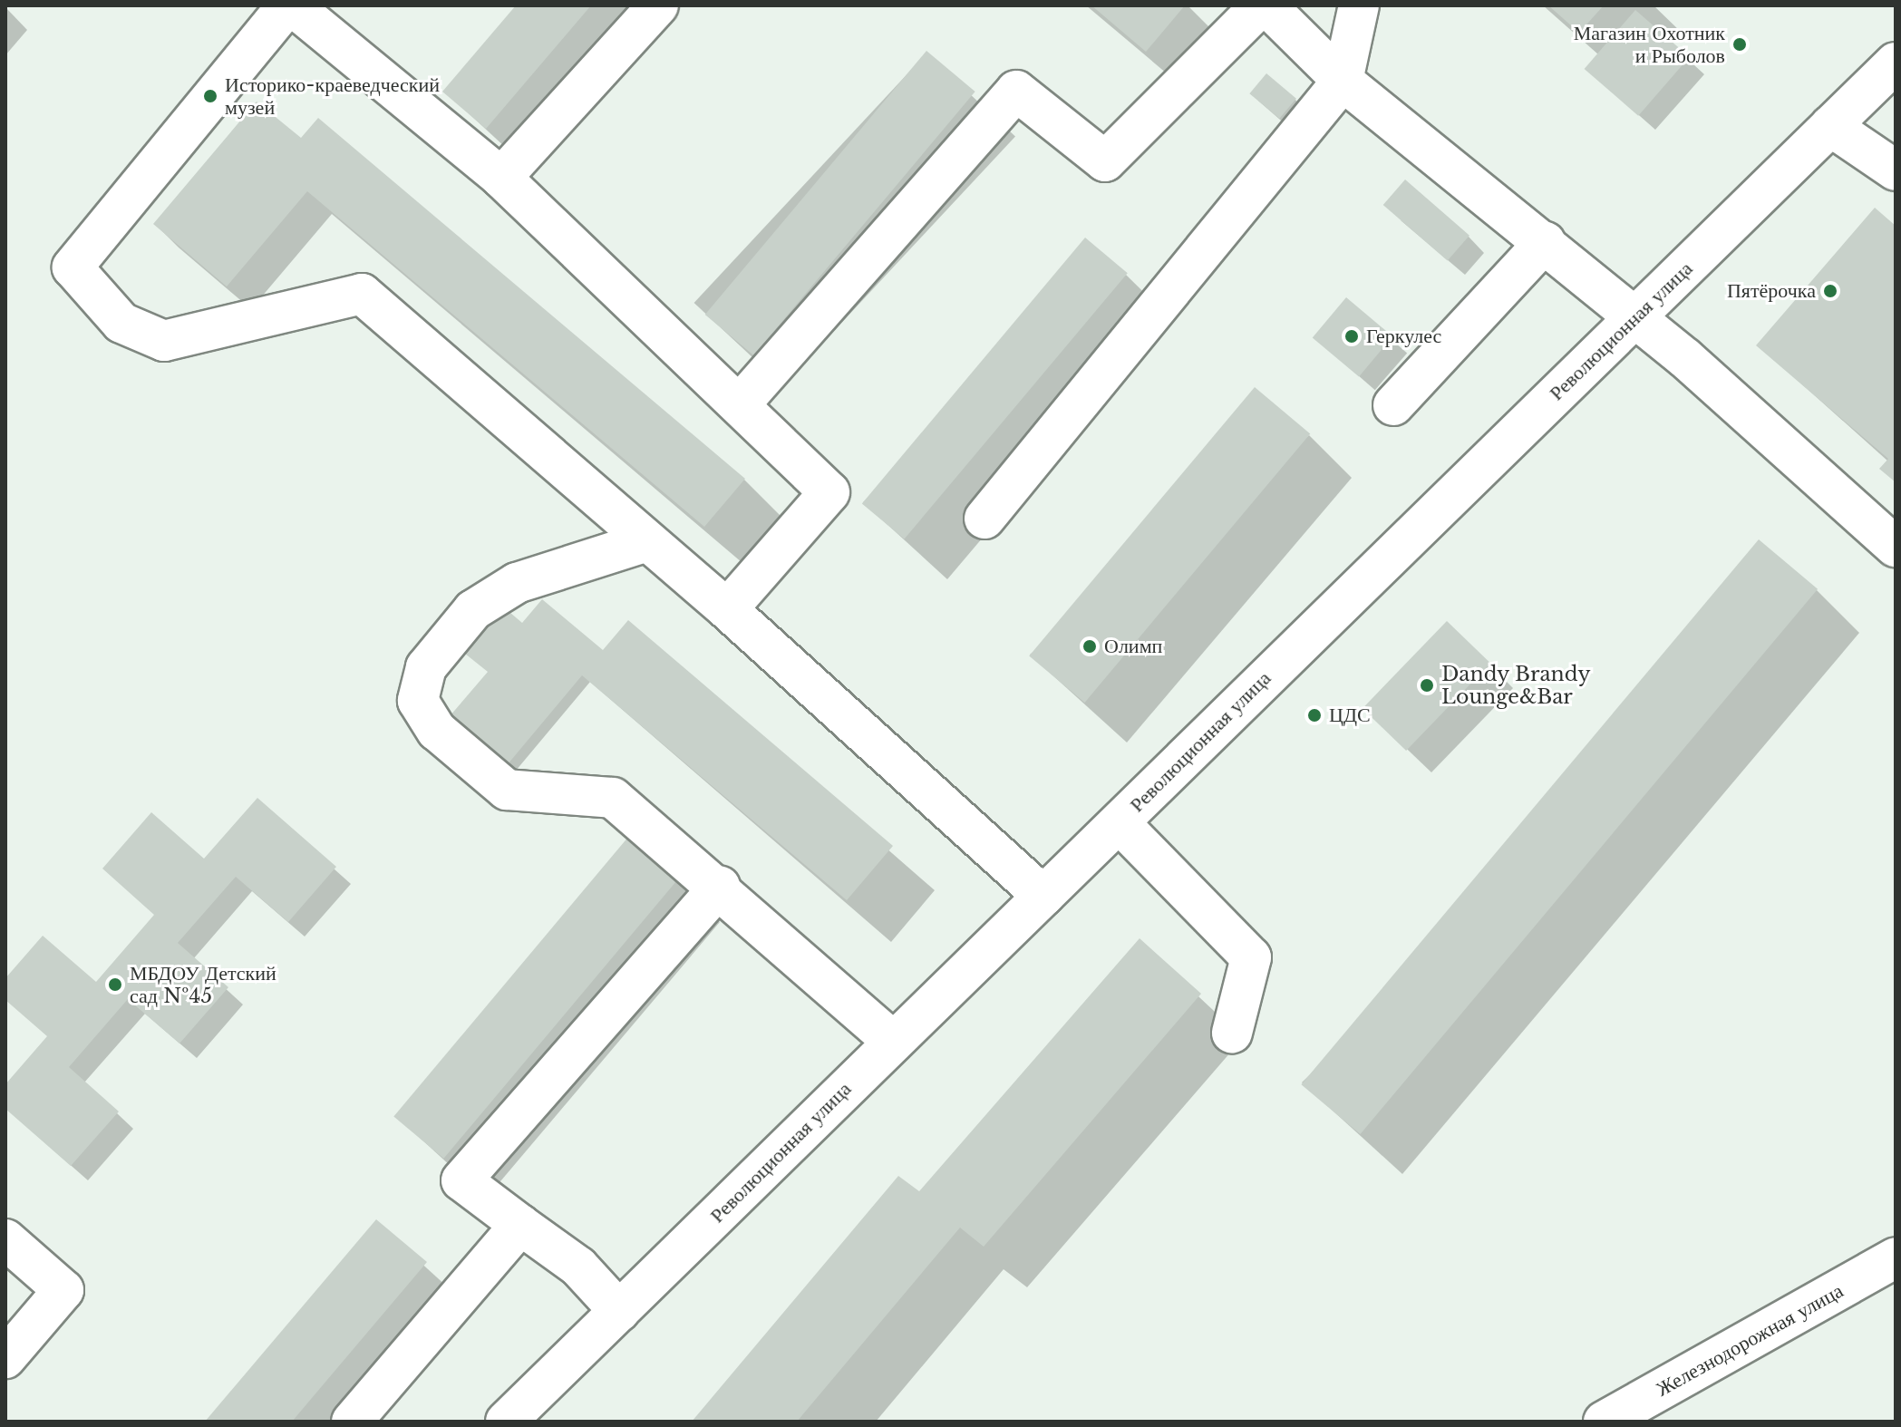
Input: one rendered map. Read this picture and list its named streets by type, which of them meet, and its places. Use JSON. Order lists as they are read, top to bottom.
{
  "streets": {
    "main road": ["Революционная улица", "Железнодорожная улица"]
  },
  "places": [
    "Магазин Охотник и Рыболов",
    "Историко-краеведческий музей",
    "Пятёрочка",
    "Геркулес",
    "Олимп",
    "Dandy Brandy Lounge&Bar",
    "ЦДС",
    "МБДОУ Детский сад №45"
  ]
}
